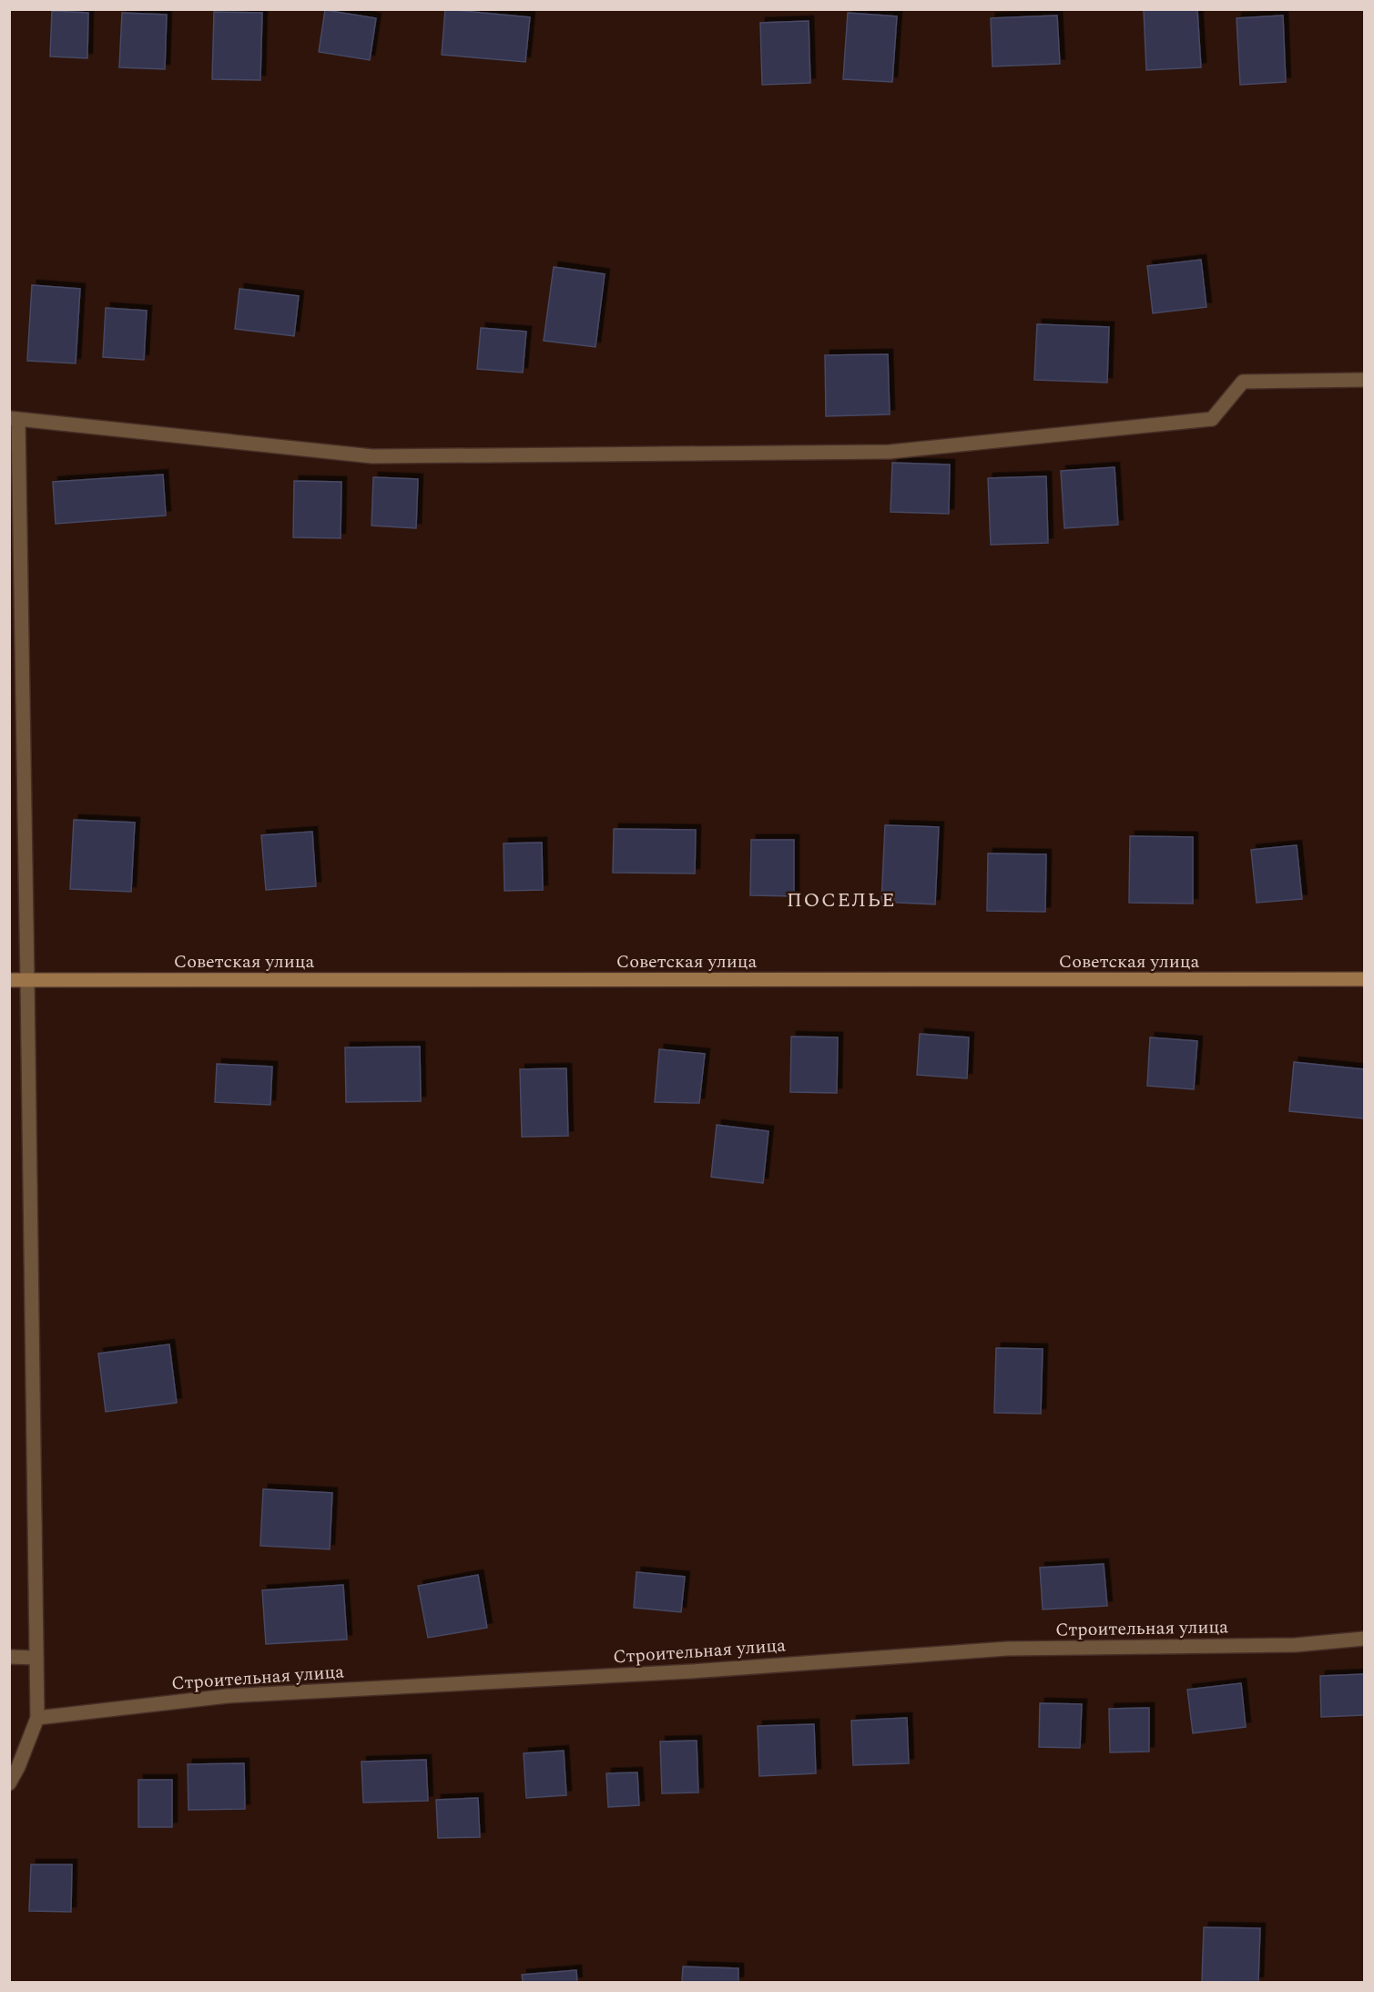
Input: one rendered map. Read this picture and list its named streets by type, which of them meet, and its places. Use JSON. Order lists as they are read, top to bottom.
{
  "streets": {
    "main road": ["Советская улица"],
    "street": ["Строительная улица"]
  },
  "districts": ["ПОСЕЛЬЕ"]
}
